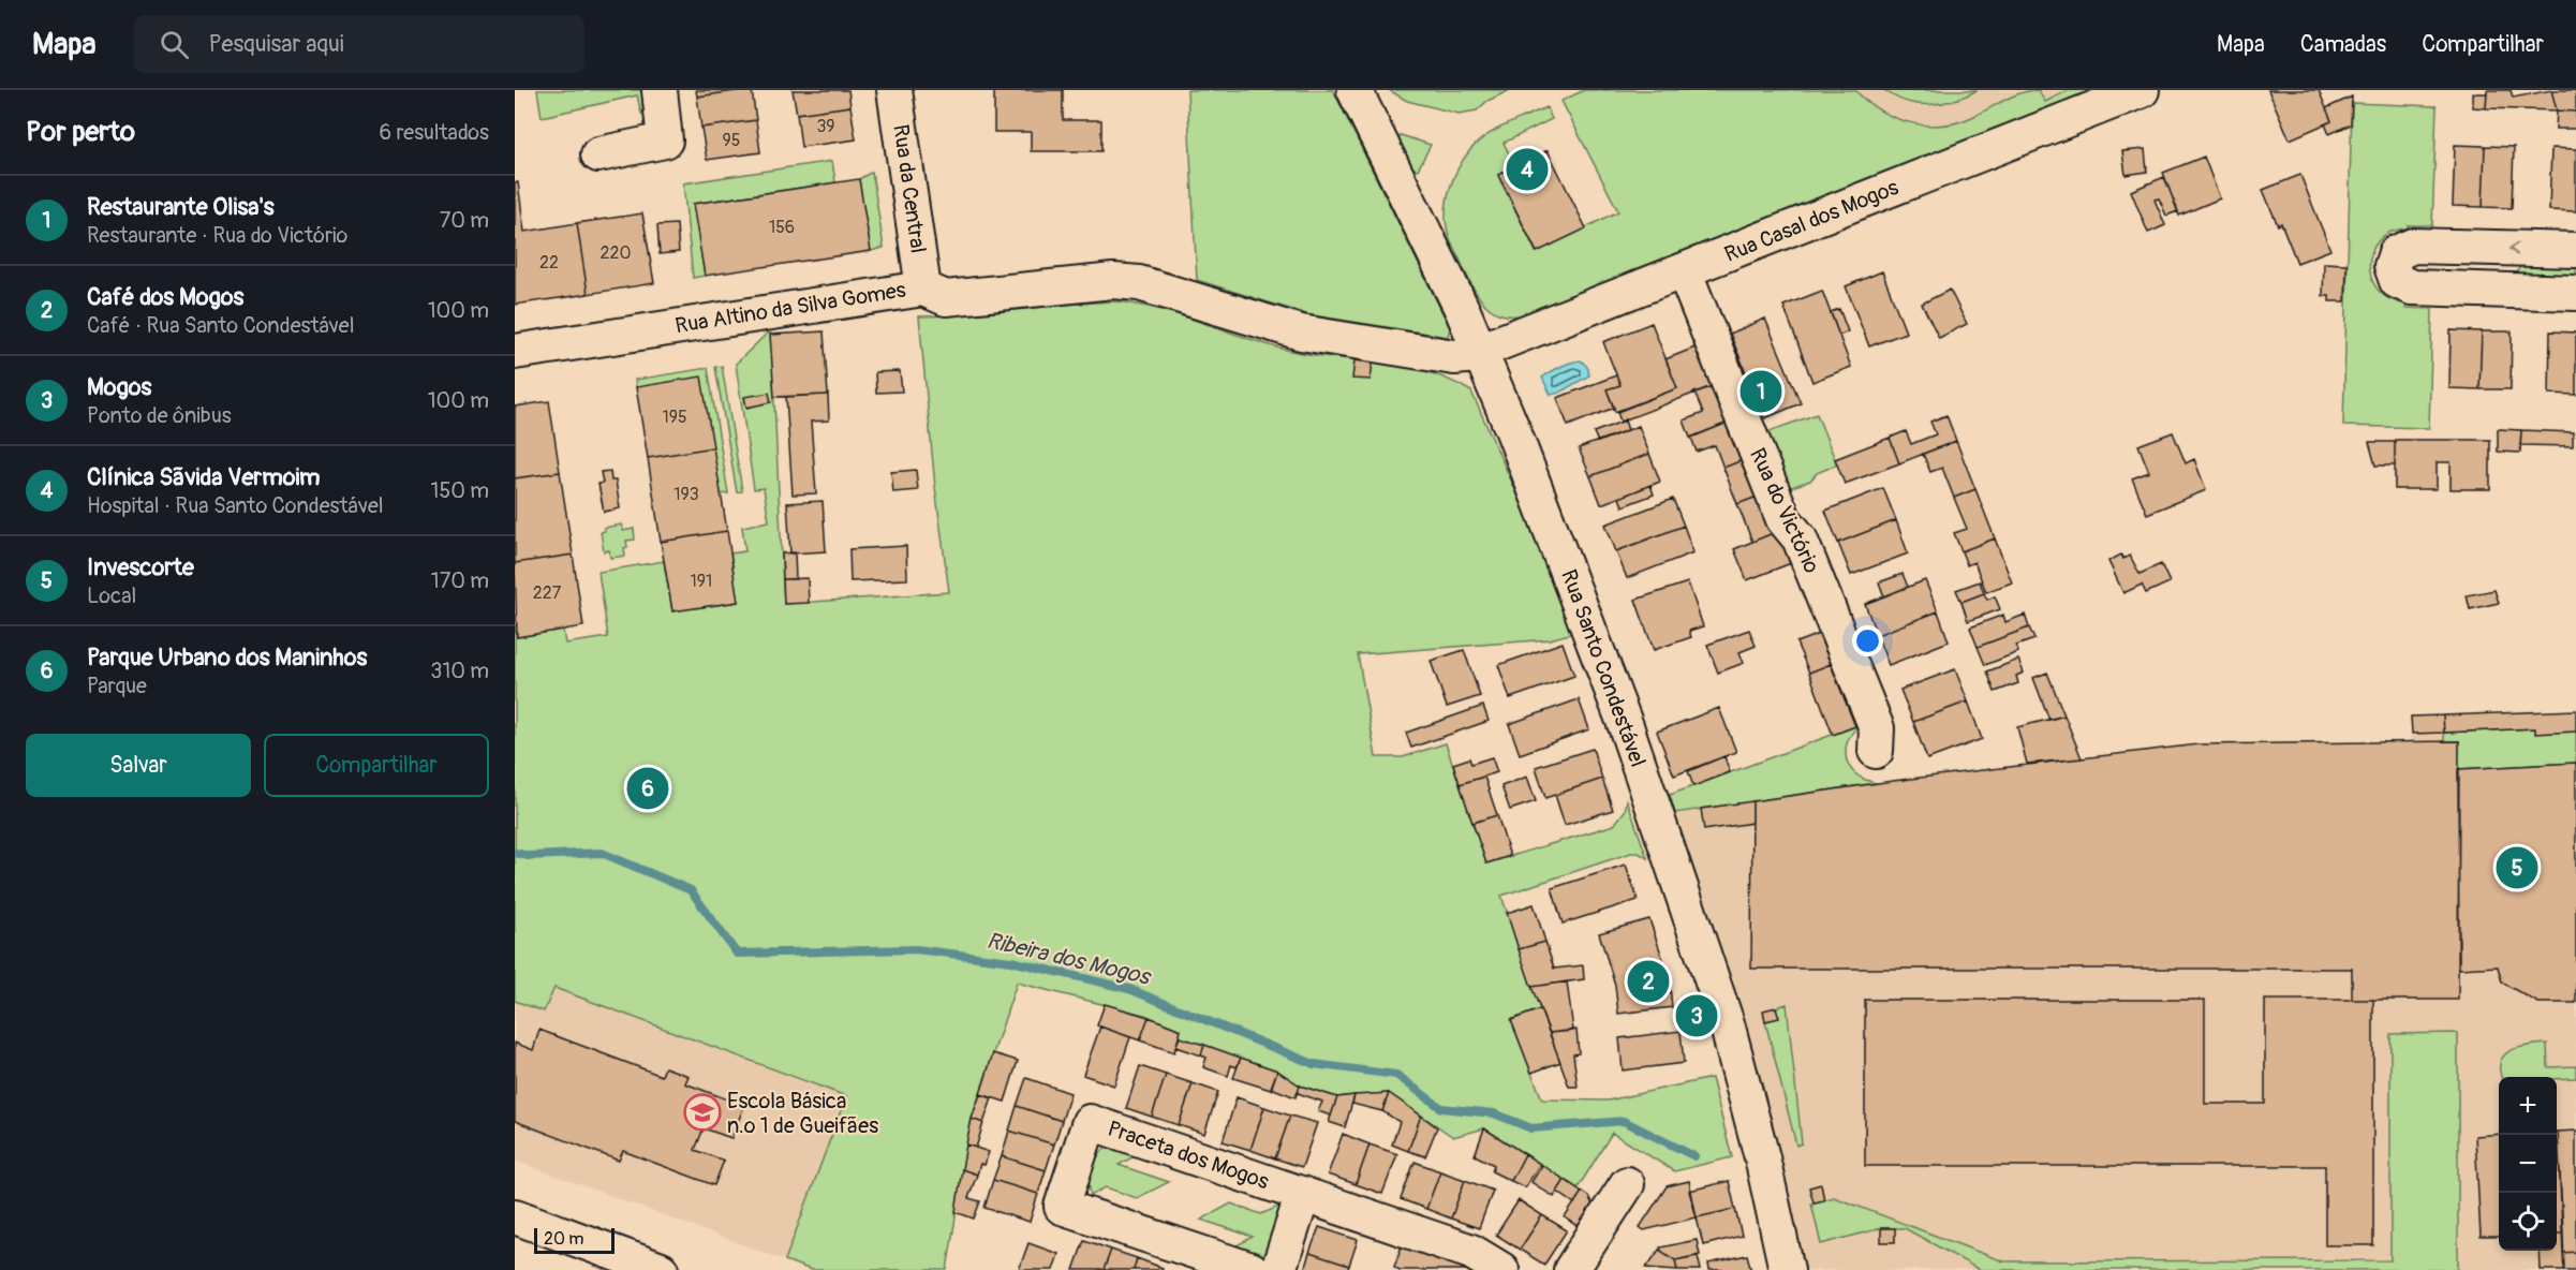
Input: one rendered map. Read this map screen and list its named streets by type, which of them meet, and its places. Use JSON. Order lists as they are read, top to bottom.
{
  "streets": {
    "street": [
      "Rua da Central",
      "Rua Casal dos Mogos",
      "Rua Altino da Silva Gomes",
      "Rua do Victório",
      "Rua Santo Condestável",
      "Praceta dos Mogos"
    ]
  },
  "crossings": [
    ["Rua da Central", "Rua Altino da Silva Gomes"],
    ["Rua Casal dos Mogos", "Rua Altino da Silva Gomes"],
    ["Rua Casal dos Mogos", "Rua do Victório"],
    ["Rua Casal dos Mogos", "Rua Santo Condestável"],
    ["Rua Altino da Silva Gomes", "Rua Santo Condestável"]
  ],
  "water": ["Ribeira dos Mogos"],
  "places": {
    "school or university": ["Escola Básica n.º 1 de Gueifães"]
  },
  "house_numbers": [
    "39",
    "95",
    "156",
    "220",
    "22",
    "195",
    "193",
    "191",
    "227"
  ],
  "scale_bar": "20 m",
  "page": {
    "header": "Mapa",
    "search": "Pesquisar aqui",
    "nav": ["Mapa", "Camadas", "Compartilhar"],
    "heading": ["Por perto", "6 resultados"],
    "pins": [
      "4",
      "1",
      "6",
      "5",
      "2",
      "3"
    ],
    "list": [
      {
        "mark": "1",
        "name": "Restaurante Olisa's",
        "note": "Restaurante · Rua do Victório",
        "value": "70 m"
      },
      {
        "mark": "2",
        "name": "Café dos Mogos",
        "note": "Café · Rua Santo Condestável",
        "value": "100 m"
      },
      {
        "mark": "3",
        "name": "Mogos",
        "note": "Ponto de ônibus",
        "value": "100 m"
      },
      {
        "mark": "4",
        "name": "Clínica Sãvida Vermoim",
        "note": "Hospital · Rua Santo Condestável",
        "value": "150 m"
      },
      {
        "mark": "5",
        "name": "Invescorte",
        "note": "Local",
        "value": "170 m"
      },
      {
        "mark": "6",
        "name": "Parque Urbano dos Maninhos",
        "note": "Parque",
        "value": "310 m"
      }
    ],
    "buttons": ["Salvar", "Compartilhar"],
    "map_buttons": ["+", "−"],
    "scale": "20 m"
  }
}
